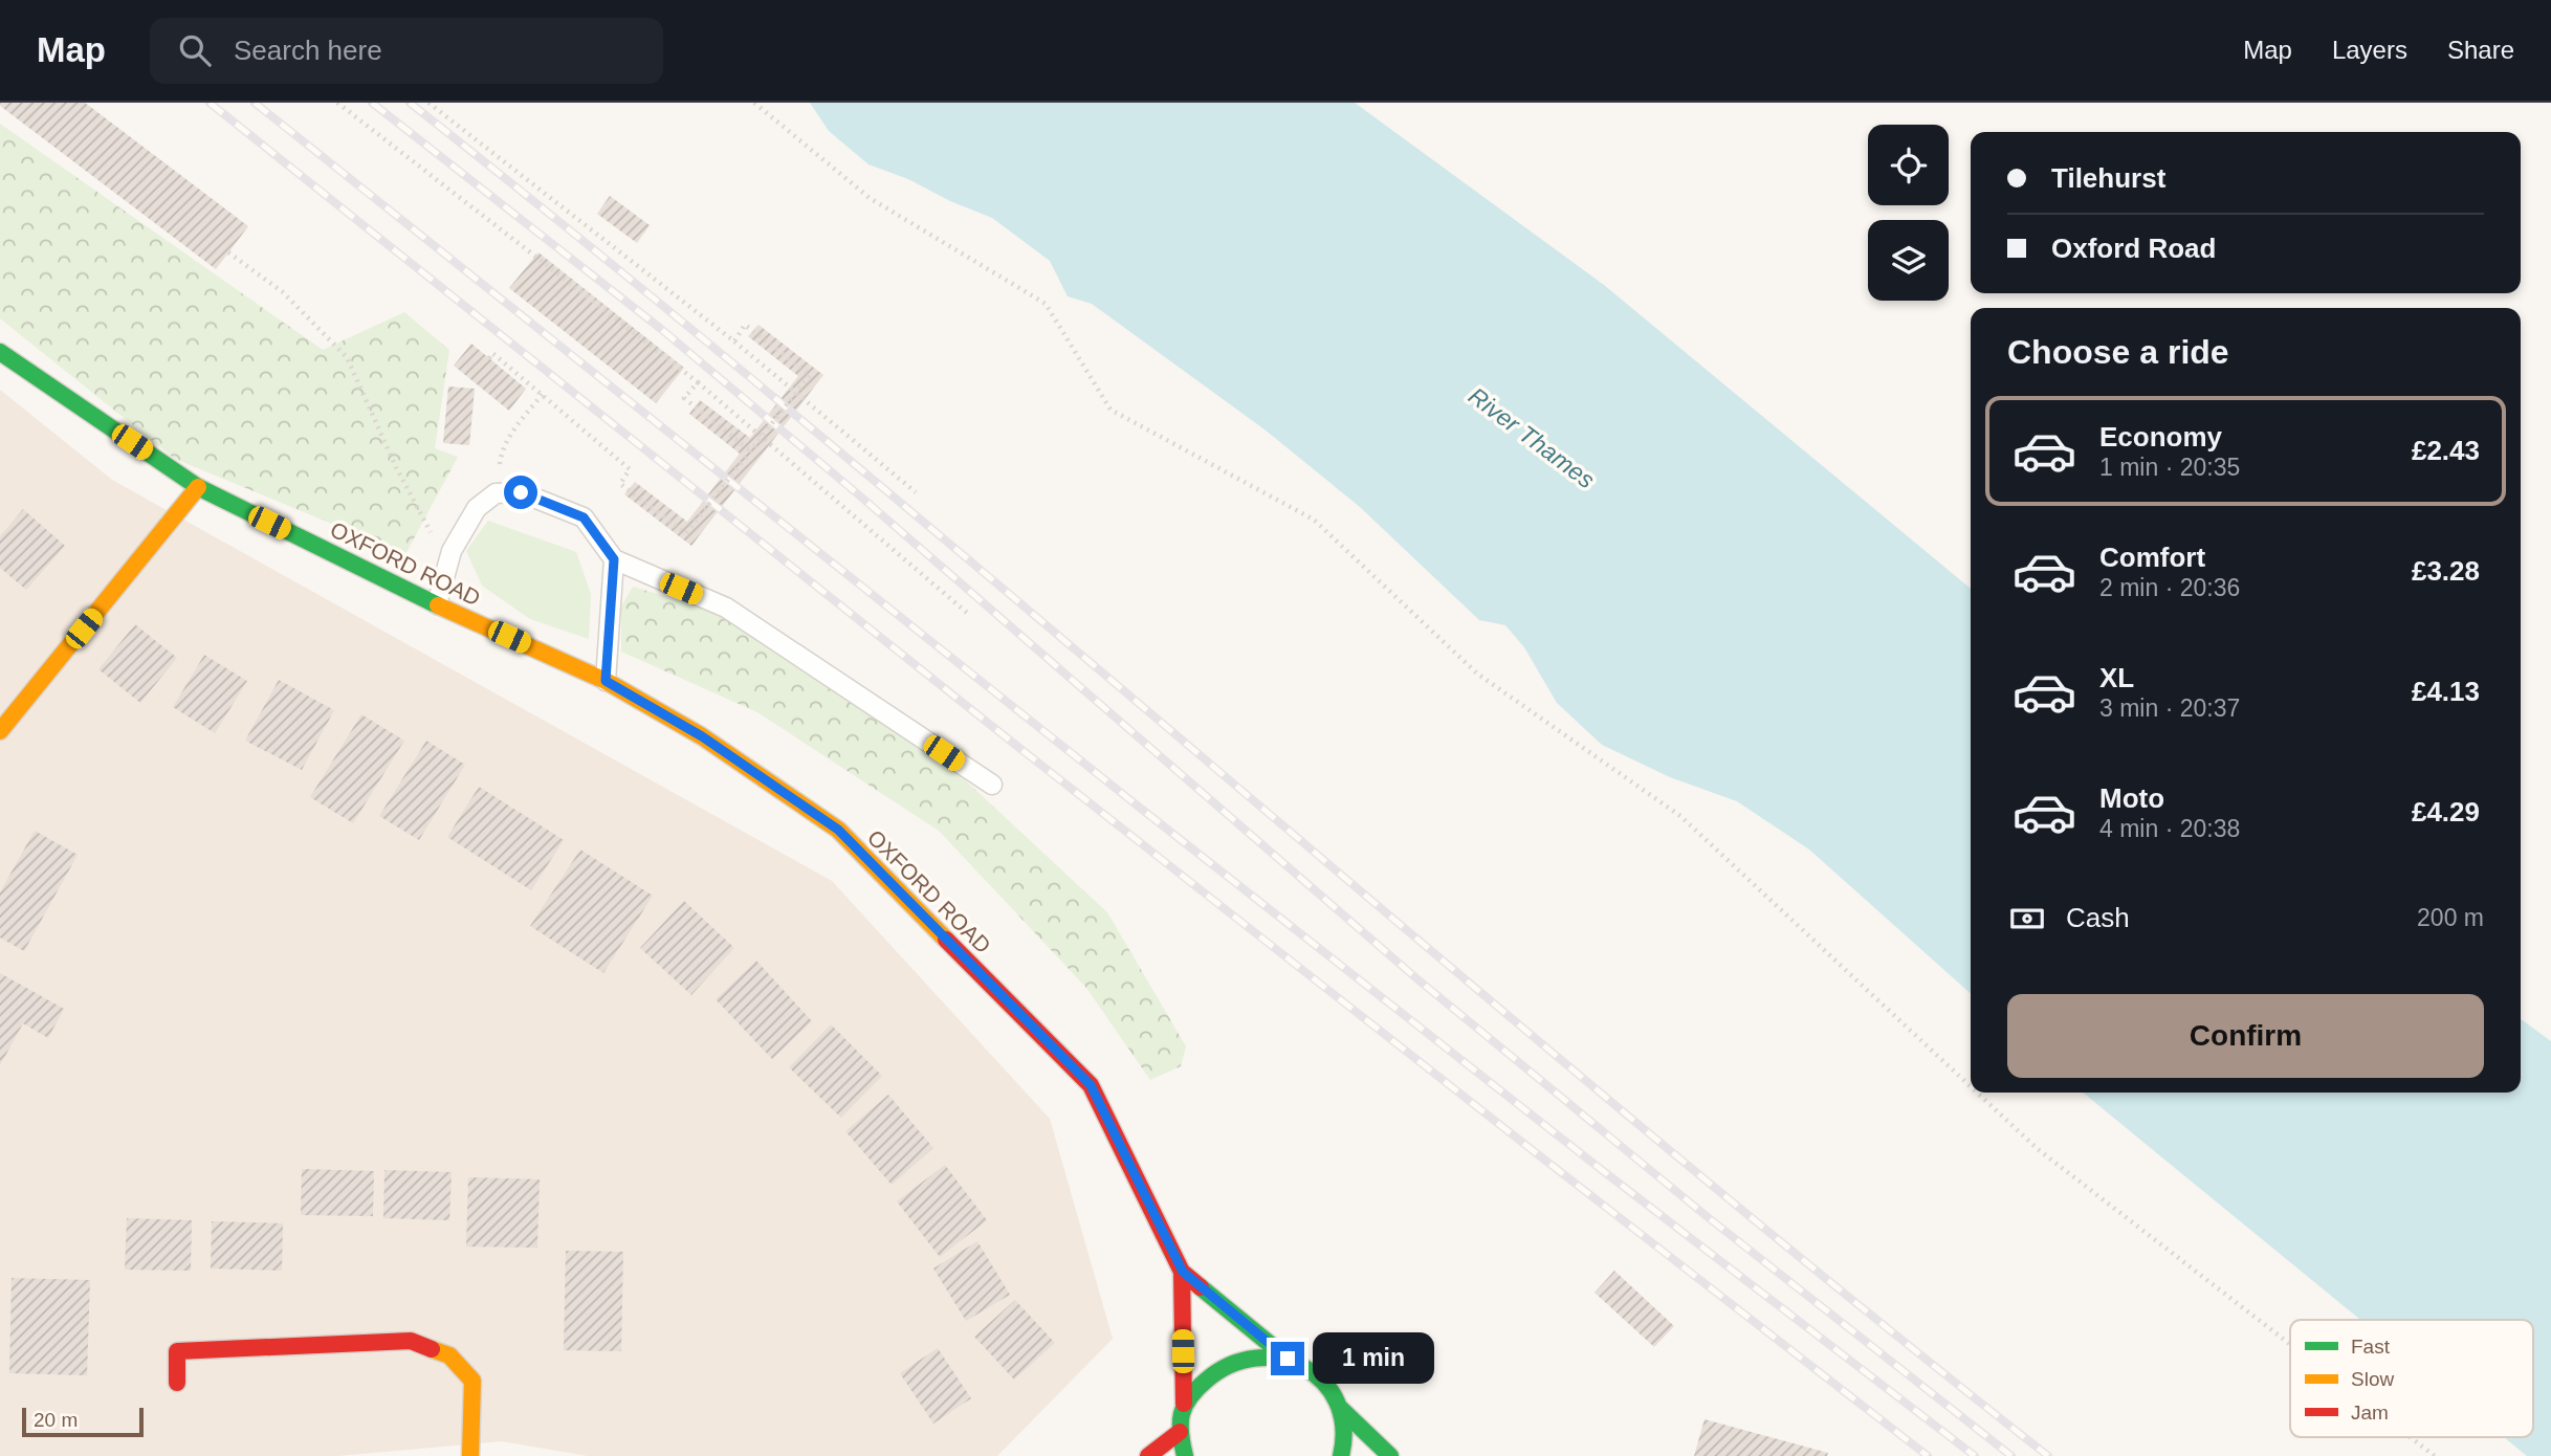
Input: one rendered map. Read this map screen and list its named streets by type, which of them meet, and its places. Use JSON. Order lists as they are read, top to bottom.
{
  "streets": {
    "main road": ["OXFORD ROAD"]
  },
  "water": ["River Thames"],
  "legend": ["Fast", "Slow", "Jam"],
  "scale_bar": "20 m",
  "page": {
    "header": "Map",
    "search": "Search here",
    "nav": ["Map", "Layers", "Share"],
    "banner": ["Tilehurst", "Oxford Road"],
    "heading": "Choose a ride",
    "list": [
      {
        "name": "Economy",
        "note": "1 min · 20:35",
        "value": "£2.43"
      },
      {
        "name": "Comfort",
        "note": "2 min · 20:36",
        "value": "£3.28"
      },
      {
        "name": "XL",
        "note": "3 min · 20:37",
        "value": "£4.13"
      },
      {
        "name": "Moto",
        "note": "4 min · 20:38",
        "value": "£4.29"
      }
    ],
    "pay": ["Cash", "200 m"],
    "buttons": "Confirm",
    "bubble": "1 min",
    "scale": "20 m"
  }
}
